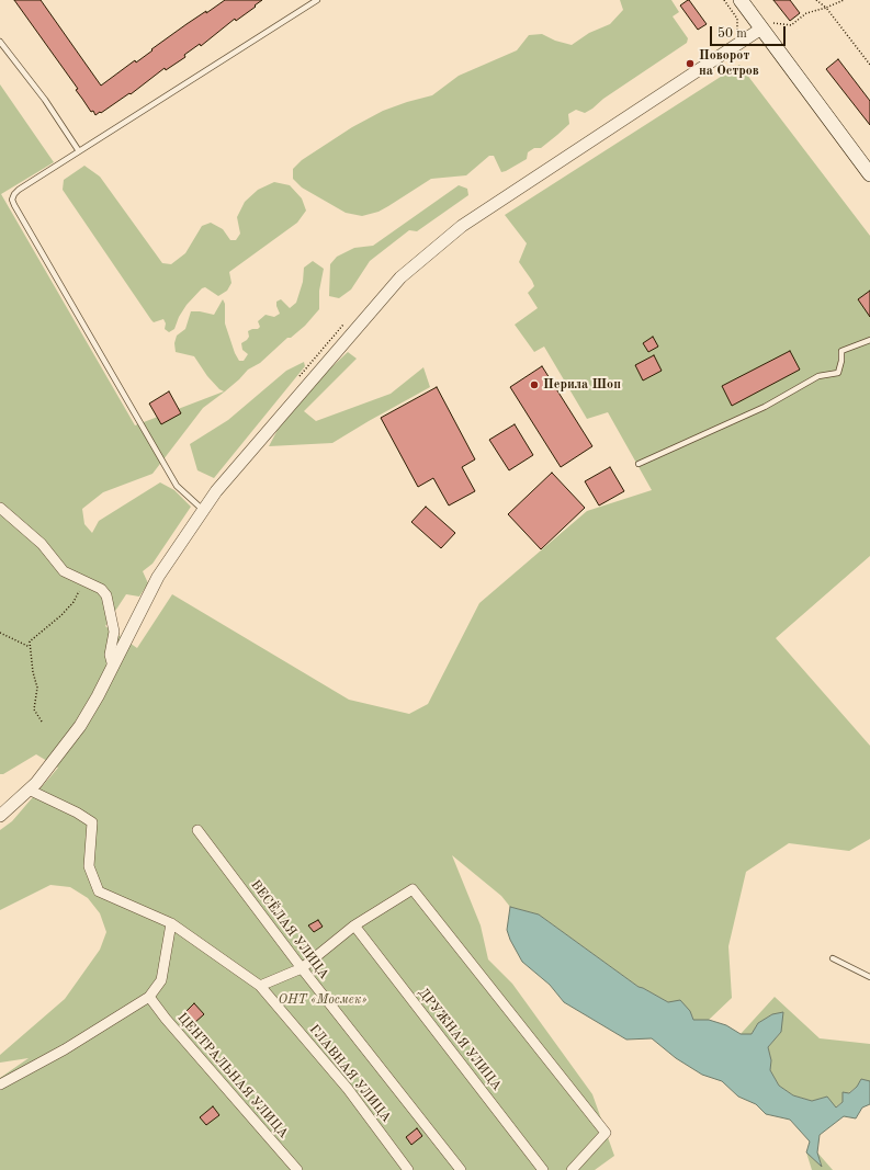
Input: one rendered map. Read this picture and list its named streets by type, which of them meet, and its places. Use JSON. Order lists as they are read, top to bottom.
{
  "streets": {
    "street": [
      "ВЕСЁЛАЯ УЛИЦА",
      "ДРУЖНАЯ УЛИЦА",
      "ГЛАВНАЯ УЛИЦА",
      "ЦЕНТРАЛЬНАЯ УЛИЦА"
    ]
  },
  "parks": ["ОНТ «Мосмек»"],
  "places": ["Поворот на Остров", "Перила Шоп"],
  "scale_bar": "50 m"
}
